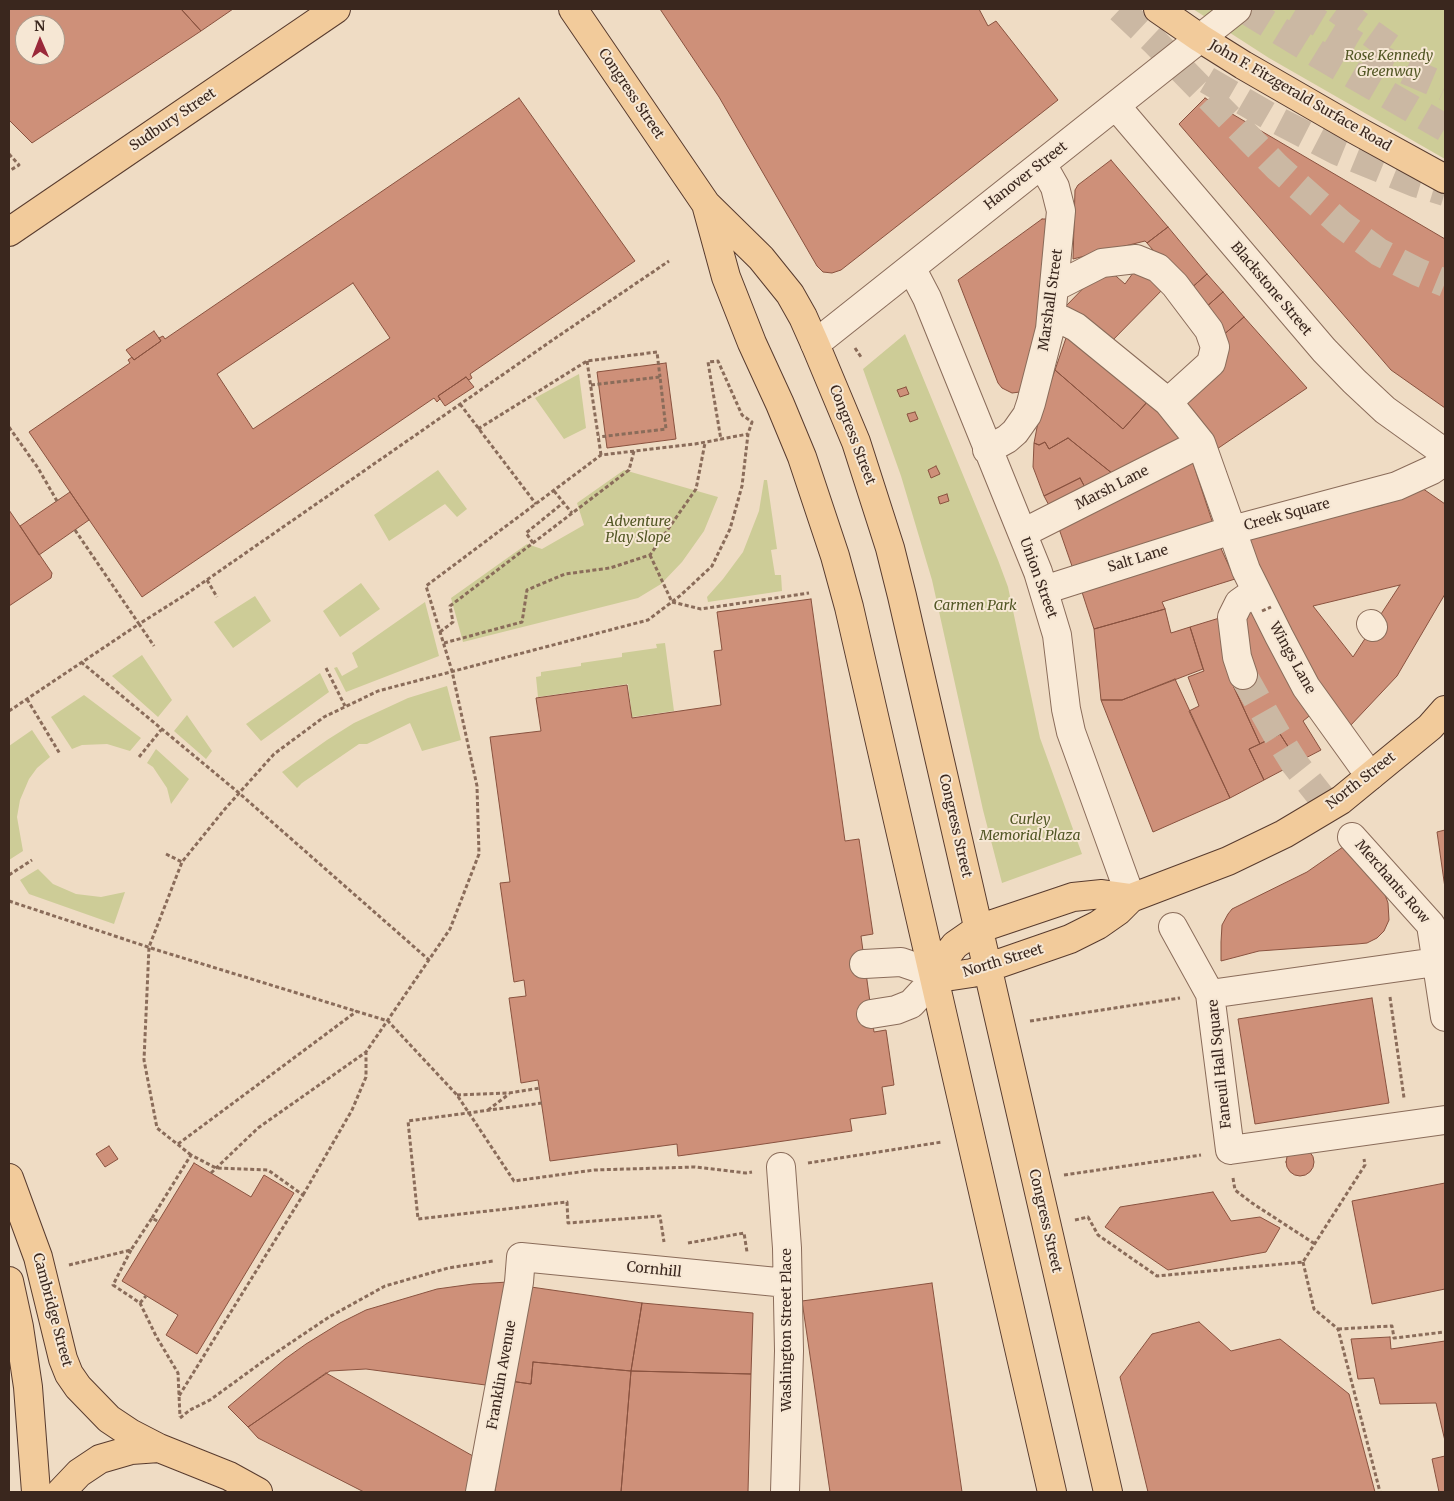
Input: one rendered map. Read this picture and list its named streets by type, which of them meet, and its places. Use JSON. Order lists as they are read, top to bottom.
{
  "streets": {
    "main road": [
      "Congress Street",
      "John F. Fitzgerald Surface Road",
      "Sudbury Street",
      "North Street",
      "Cambridge Street"
    ],
    "street": [
      "Hanover Street",
      "Blackstone Street",
      "Marshall Street",
      "Marsh Lane",
      "Creek Square",
      "Salt Lane",
      "Union Street",
      "Wings Lane",
      "Merchants Row",
      "Faneuil Hall Square",
      "Cornhill",
      "Washington Street Place",
      "Franklin Avenue"
    ]
  },
  "crossings": [
    ["Congress Street", "Hanover Street"],
    ["Congress Street", "North Street"],
    ["John F. Fitzgerald Surface Road", "Hanover Street"],
    ["Hanover Street", "Blackstone Street"],
    ["Hanover Street", "Marshall Street"],
    ["Hanover Street", "Union Street"],
    ["Marshall Street", "Creek Square"],
    ["Marshall Street", "Union Street"],
    ["Marsh Lane", "Creek Square"],
    ["Marsh Lane", "Union Street"],
    ["Creek Square", "Salt Lane"],
    ["Creek Square", "Wings Lane"],
    ["Salt Lane", "Union Street"],
    ["Salt Lane", "Wings Lane"],
    ["Union Street", "North Street"],
    ["Wings Lane", "North Street"],
    ["Merchants Row", "Faneuil Hall Square"],
    ["Cornhill", "Washington Street Place"],
    ["Cornhill", "Franklin Avenue"]
  ],
  "parks": [
    "Rose Kennedy Greenway",
    "Adventure Play Slope",
    "Carmen Park",
    "Curley Memorial Plaza"
  ],
  "north": "top"
}
